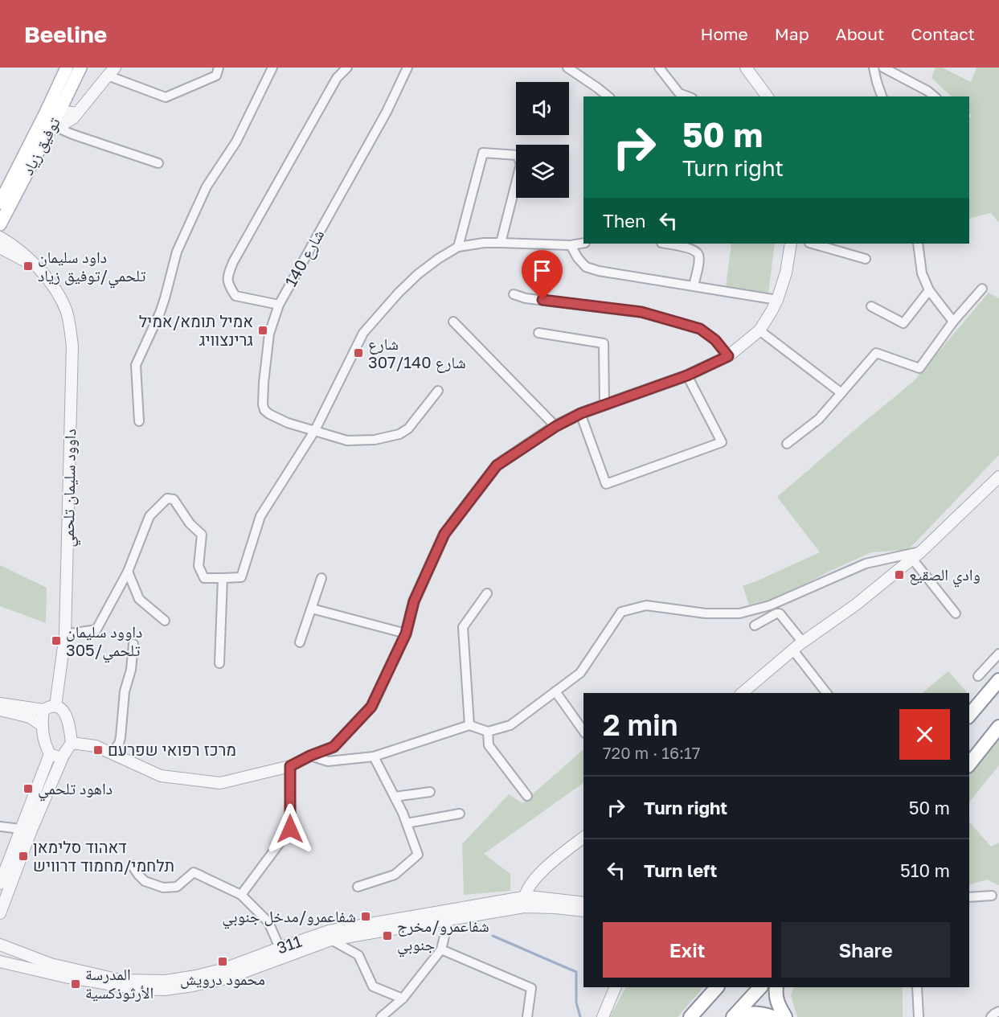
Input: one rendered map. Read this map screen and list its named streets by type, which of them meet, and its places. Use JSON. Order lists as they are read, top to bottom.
{
  "streets": {
    "main road": ["توفيق زياد"],
    "street": ["شارع 140", "داوود سليمان تلحمي", "311"]
  },
  "places": {
    "transit": [
      "داود سليمان تلحمي/توفيق زياد",
      "אמיל תומא/אמיל גרינצוויג",
      "شارع 307/شارع 140",
      "وادي الصقيع",
      "داوود سليمان تلحمي/305",
      "מרכז רפואי שפרעם",
      "داهود تلحمي",
      "דאהוד סלימאן תלחמי/מחמוד דרוויש",
      "شفاعمرو/مدخل جنوبي",
      "شفاعمرو/مخرج جنوبي",
      "محمود درويش",
      "المدرسة الأرثوذكسية"
    ]
  },
  "page": {
    "header": "Beeline",
    "nav": [
      "Home",
      "Map",
      "About",
      "Contact"
    ],
    "turn": ["50 m", "Turn right"],
    "then": "Then",
    "heading": ["2 min", "720 m · 16:17"],
    "list": [
      {
        "name": "Turn right",
        "value": "50 m"
      },
      {
        "name": "Turn left",
        "value": "510 m"
      }
    ],
    "buttons": ["Exit", "Share"]
  }
}
